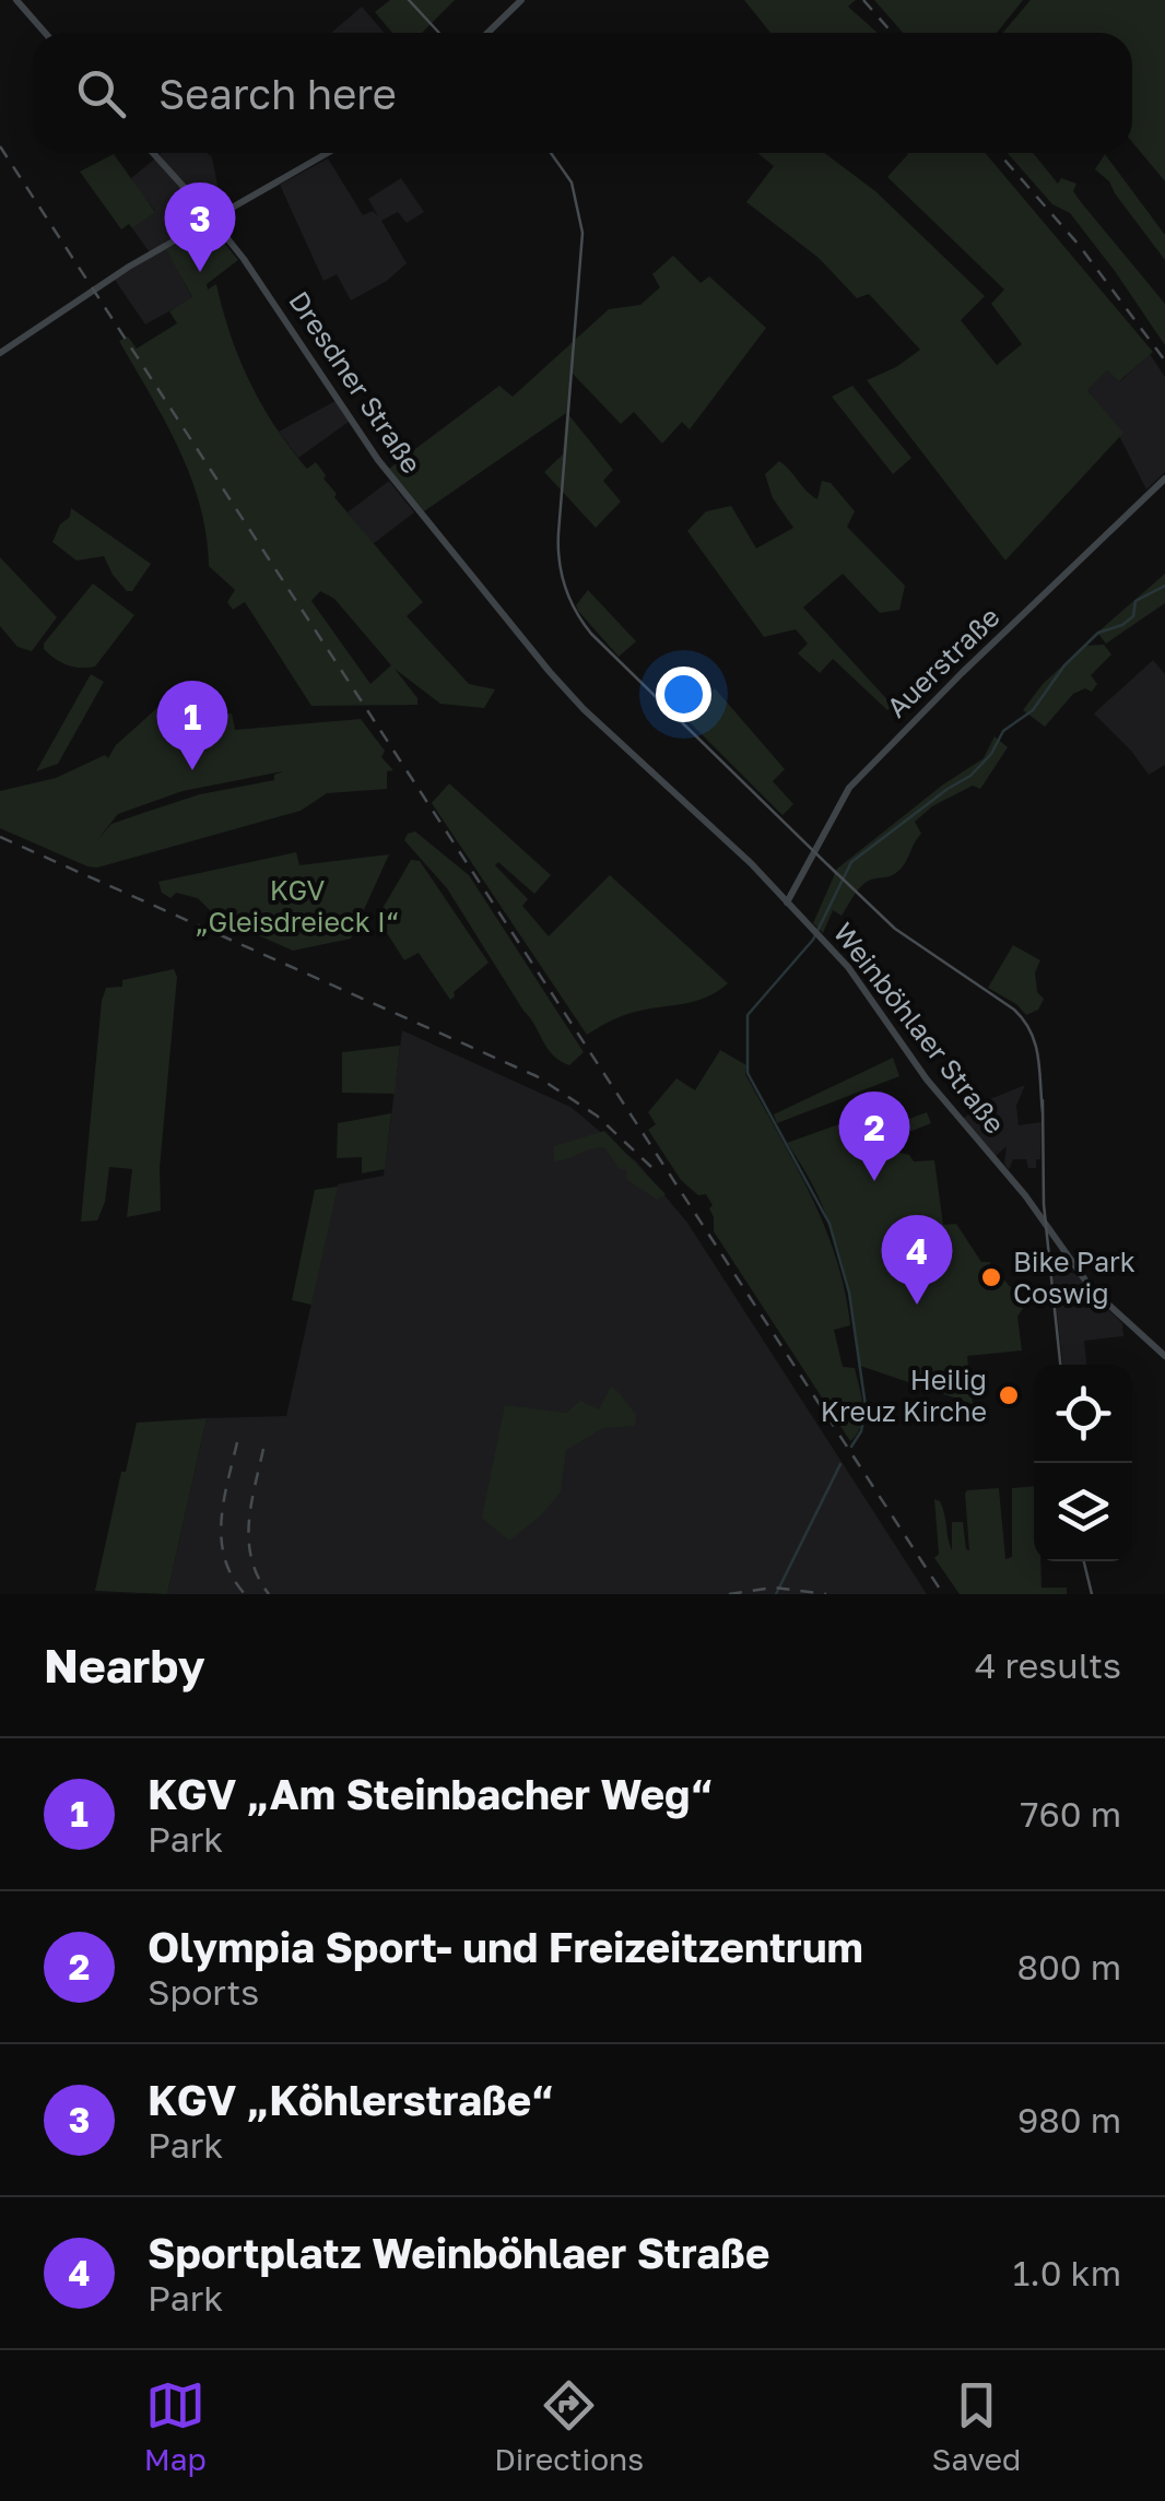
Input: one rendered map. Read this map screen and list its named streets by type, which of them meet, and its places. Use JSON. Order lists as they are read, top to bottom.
{
  "streets": {
    "main road": ["Dresdner Straße", "Auerstraße", "Weinböhlaer Straße"]
  },
  "crossings": [
    ["Dresdner Straße", "Weinböhlaer Straße"],
    ["Auerstraße", "Weinböhlaer Straße"]
  ],
  "parks": ["KGV „Gleisdreieck I“"],
  "places": ["Bike Park Coswig", "Heilig Kreuz Kirche"],
  "page": {
    "search": "Search here",
    "pins": [
      "3",
      "1",
      "2",
      "4"
    ],
    "heading": ["Nearby", "4 results"],
    "list": [
      {
        "mark": "1",
        "name": "KGV „Am Steinbacher Weg“",
        "note": "Park",
        "value": "760 m"
      },
      {
        "mark": "2",
        "name": "Olympia Sport- und Freizeitzentrum",
        "note": "Sports",
        "value": "800 m"
      },
      {
        "mark": "3",
        "name": "KGV „Köhlerstraße“",
        "note": "Park",
        "value": "980 m"
      },
      {
        "mark": "4",
        "name": "Sportplatz Weinböhlaer Straße",
        "note": "Park",
        "value": "1.0 km"
      }
    ],
    "nav": ["Map", "Directions", "Saved"]
  }
}
